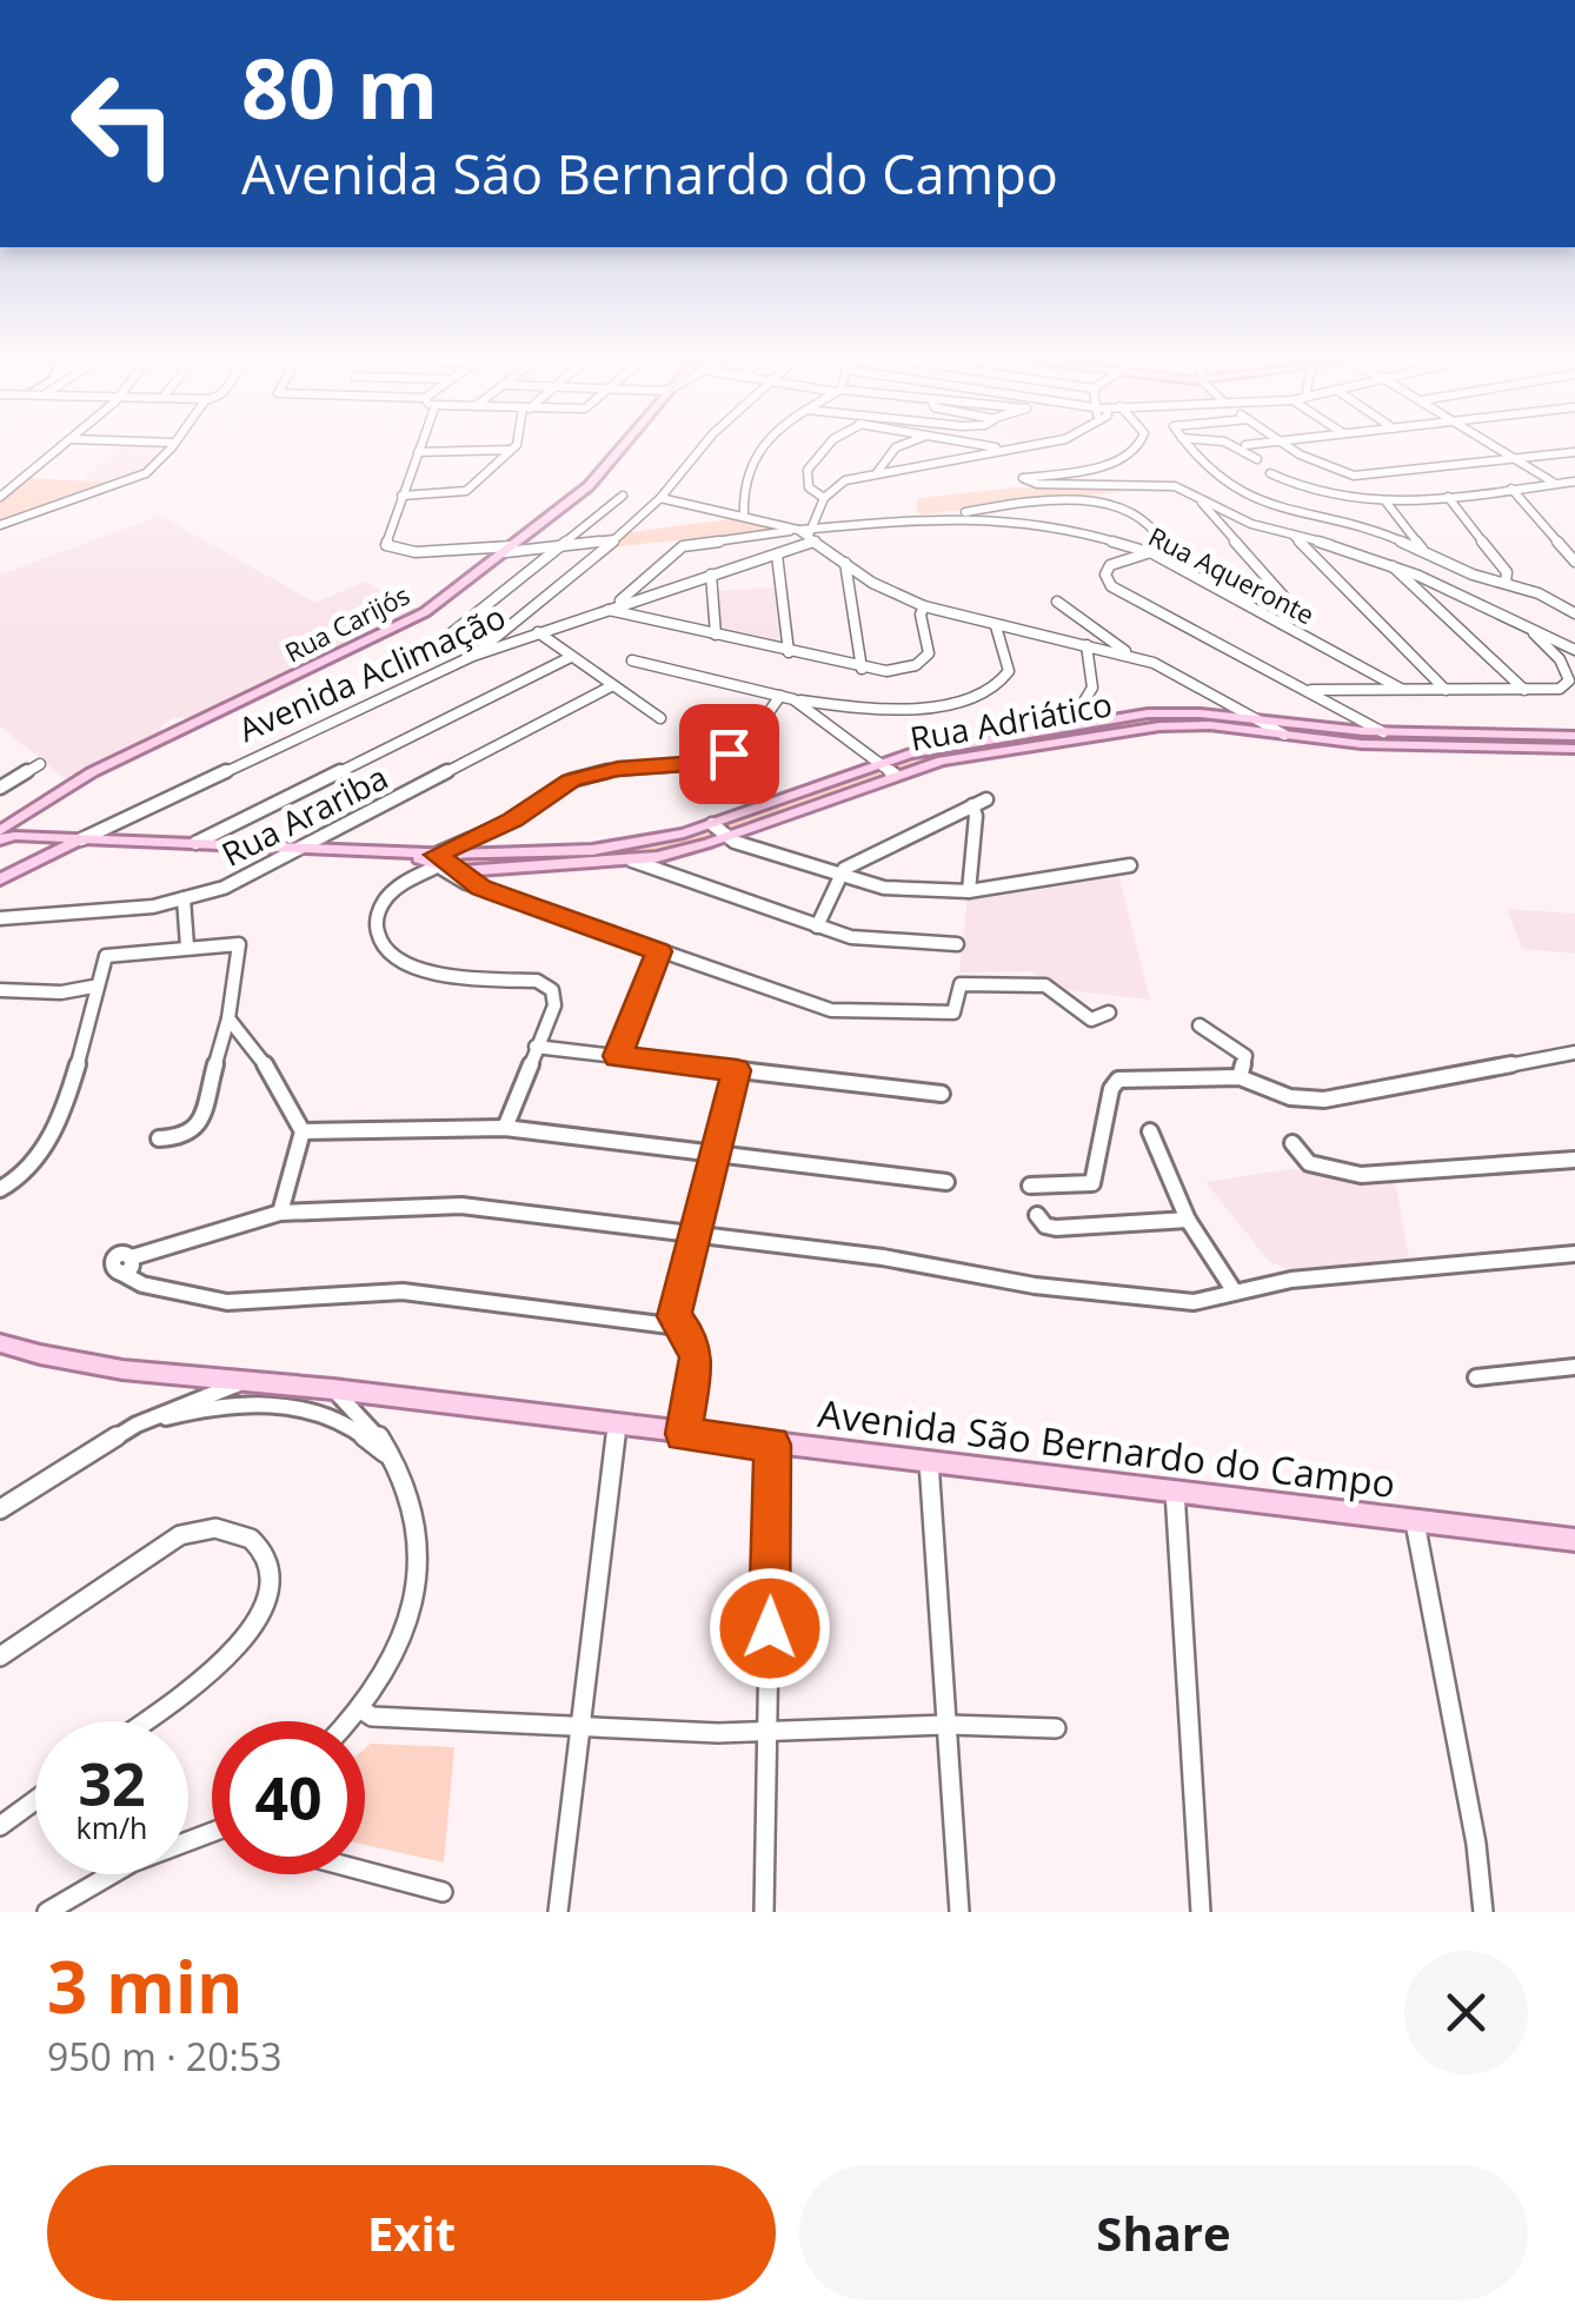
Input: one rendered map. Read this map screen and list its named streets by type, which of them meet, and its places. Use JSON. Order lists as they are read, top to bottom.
{
  "streets": {
    "main road": [
      "Rua Carijós",
      "Avenida Aclimação",
      "Rua Adriático",
      "Avenida São Bernardo do Campo"
    ],
    "street": ["Rua Aqueronte", "Rua Arariba"]
  },
  "crossings": [
    ["Rua Aqueronte", "Avenida Aclimação"],
    ["Rua Carijós", "Rua Adriático"],
    ["Avenida Aclimação", "Rua Adriático"],
    ["Rua Adriático", "Rua Arariba"]
  ],
  "page": {
    "turn": ["80 m", "Avenida São Bernardo do Campo"],
    "speed": "32 km/h",
    "limit": "40",
    "heading": ["3 min", "950 m · 20:53"],
    "buttons": ["Exit", "Share"]
  }
}
